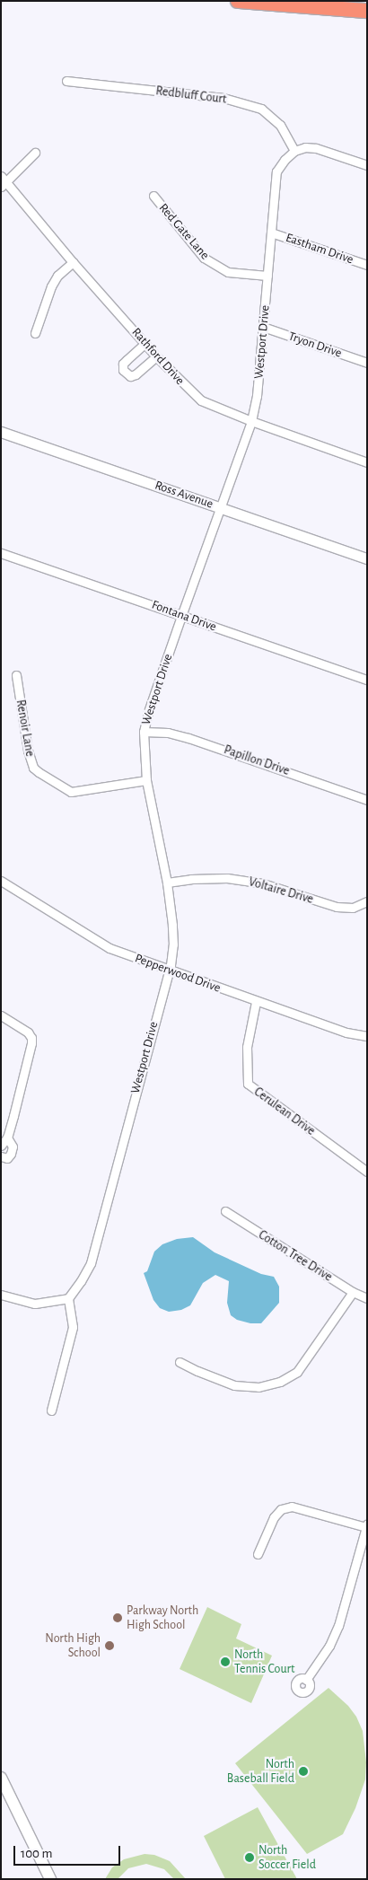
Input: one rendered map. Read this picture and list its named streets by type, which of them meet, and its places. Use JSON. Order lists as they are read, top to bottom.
{
  "streets": {
    "street": [
      "Redbluff Court",
      "Red Gate Lane",
      "Eastham Drive",
      "Westport Drive",
      "Tryon Drive",
      "Rathford Drive",
      "Ross Avenue",
      "Fontana Drive",
      "Renoir Lane",
      "Papillon Drive",
      "Voltaire Drive",
      "Pepperwood Drive",
      "Cerulean Drive",
      "Cotton Tree Drive"
    ]
  },
  "crossings": [
    ["Redbluff Court", "Westport Drive"],
    ["Red Gate Lane", "Westport Drive"],
    ["Eastham Drive", "Westport Drive"],
    ["Westport Drive", "Tryon Drive"],
    ["Westport Drive", "Rathford Drive"],
    ["Westport Drive", "Ross Avenue"],
    ["Westport Drive", "Fontana Drive"],
    ["Westport Drive", "Renoir Lane"],
    ["Westport Drive", "Papillon Drive"],
    ["Westport Drive", "Voltaire Drive"],
    ["Westport Drive", "Pepperwood Drive"],
    ["Pepperwood Drive", "Cerulean Drive"]
  ],
  "places": [
    "Parkway North High School",
    "North High School",
    "North Tennis Court",
    "North Baseball Field",
    "North Soccer Field"
  ],
  "scale_bar": "100 m"
}
